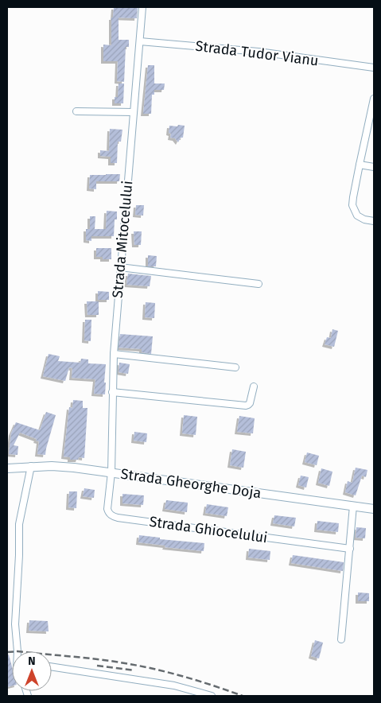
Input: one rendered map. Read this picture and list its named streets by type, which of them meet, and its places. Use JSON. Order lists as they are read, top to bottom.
{
  "streets": {
    "main road": ["Strada Gheorghe Doja"],
    "street": ["Strada Tudor Vianu", "Strada Mitocelului", "Strada Ghiocelului"]
  },
  "crossings": [
    ["Strada Tudor Vianu", "Strada Mitocelului"],
    ["Strada Mitocelului", "Strada Gheorghe Doja"],
    ["Strada Mitocelului", "Strada Ghiocelului"],
    ["Strada Gheorghe Doja", "Strada Ghiocelului"]
  ],
  "north": "top"
}
